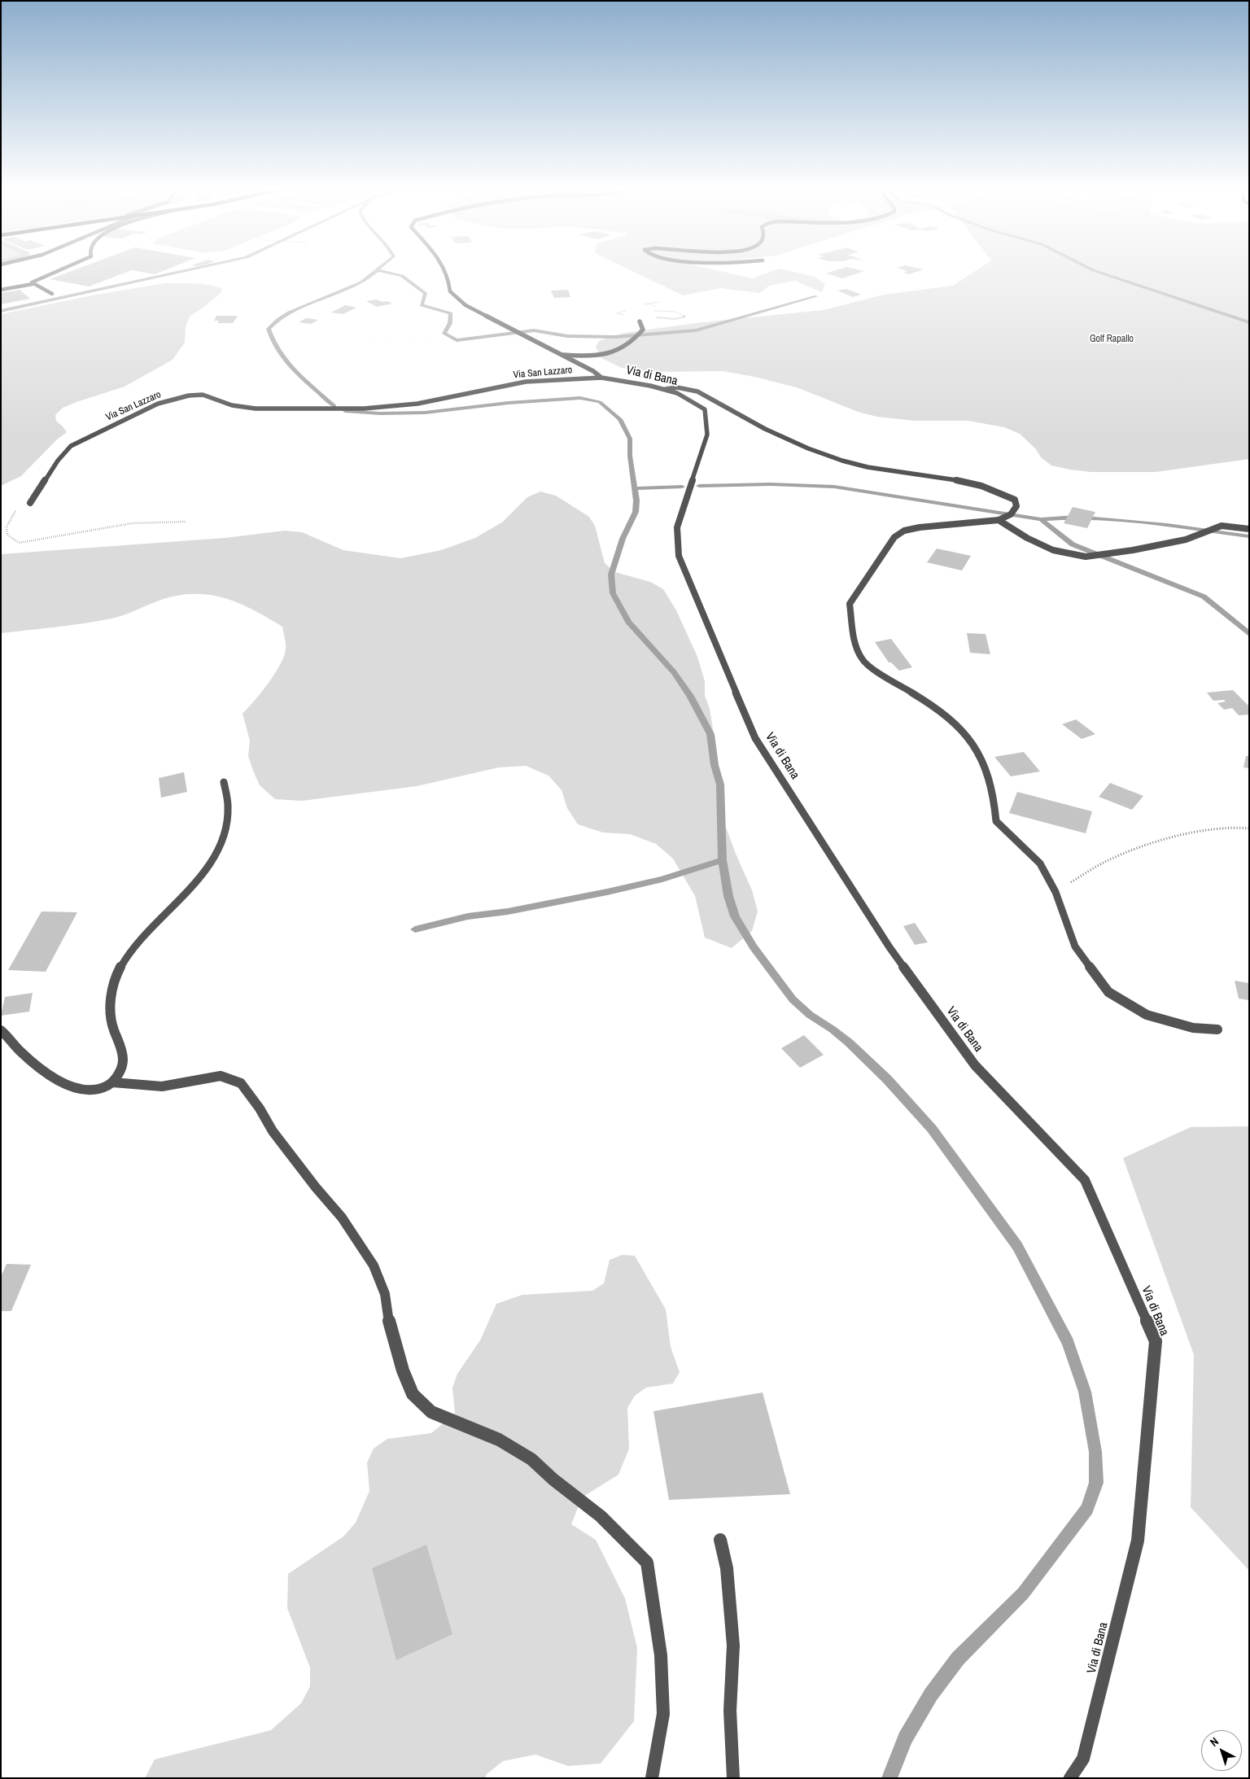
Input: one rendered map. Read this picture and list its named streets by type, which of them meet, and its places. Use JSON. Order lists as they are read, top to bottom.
{
  "streets": {
    "street": ["Via San Lazzaro", "Via di Bana"]
  },
  "crossings": [
    ["Via San Lazzaro", "Via di Bana"]
  ],
  "parks": ["Golf Rapallo"],
  "north": "top left"
}
